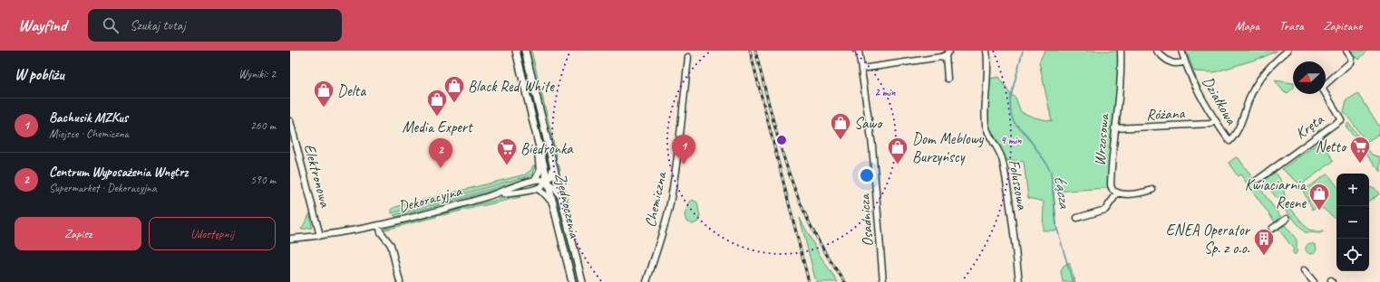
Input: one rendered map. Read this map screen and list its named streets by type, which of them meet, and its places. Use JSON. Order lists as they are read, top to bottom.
{
  "streets": {
    "main road": ["Zjednoczenia"],
    "street": [
      "Działkowa",
      "Różana",
      "Kręta",
      "Wrzosowa",
      "Elektronowa",
      "Foluszowa",
      "Dekoracyjna",
      "Chemiczna",
      "Osadnicza"
    ]
  },
  "crossings": [
    ["Działkowa", "Różana"],
    ["Różana", "Wrzosowa"],
    ["Elektronowa", "Dekoracyjna"],
    ["Dekoracyjna", "Zjednoczenia"]
  ],
  "water": ["Łącza"],
  "places": {
    "shop": [
      "Black Red White",
      "Delta",
      "Media Expert",
      "Sawo",
      "Dom Meblowy Burzyńscy",
      "Kwiaciarnia Reene"
    ],
    "supermarket": ["Netto", "Biedronka"],
    "building": ["ENEA Operator Sp. z o.o."]
  },
  "north": "left",
  "page": {
    "header": "Wayfind",
    "search": "Szukaj tutaj",
    "nav": ["Mapa", "Trasa", "Zapisane"],
    "heading": ["W pobliżu", "Wyniki: 2"],
    "list": [
      {
        "mark": "1",
        "name": "Bachusik MZKus",
        "note": "Miejsce · Chemiczna",
        "value": "260 m"
      },
      {
        "mark": "2",
        "name": "Centrum Wyposażenia Wnętrz",
        "note": "Supermarket · Dekoracyjna",
        "value": "590 m"
      }
    ],
    "pins": ["1", "2"],
    "map_buttons": ["+", "−"],
    "buttons": ["Zapisz", "Udostępnij"]
  },
  "rings": ["2 min", "4 min"]
}
